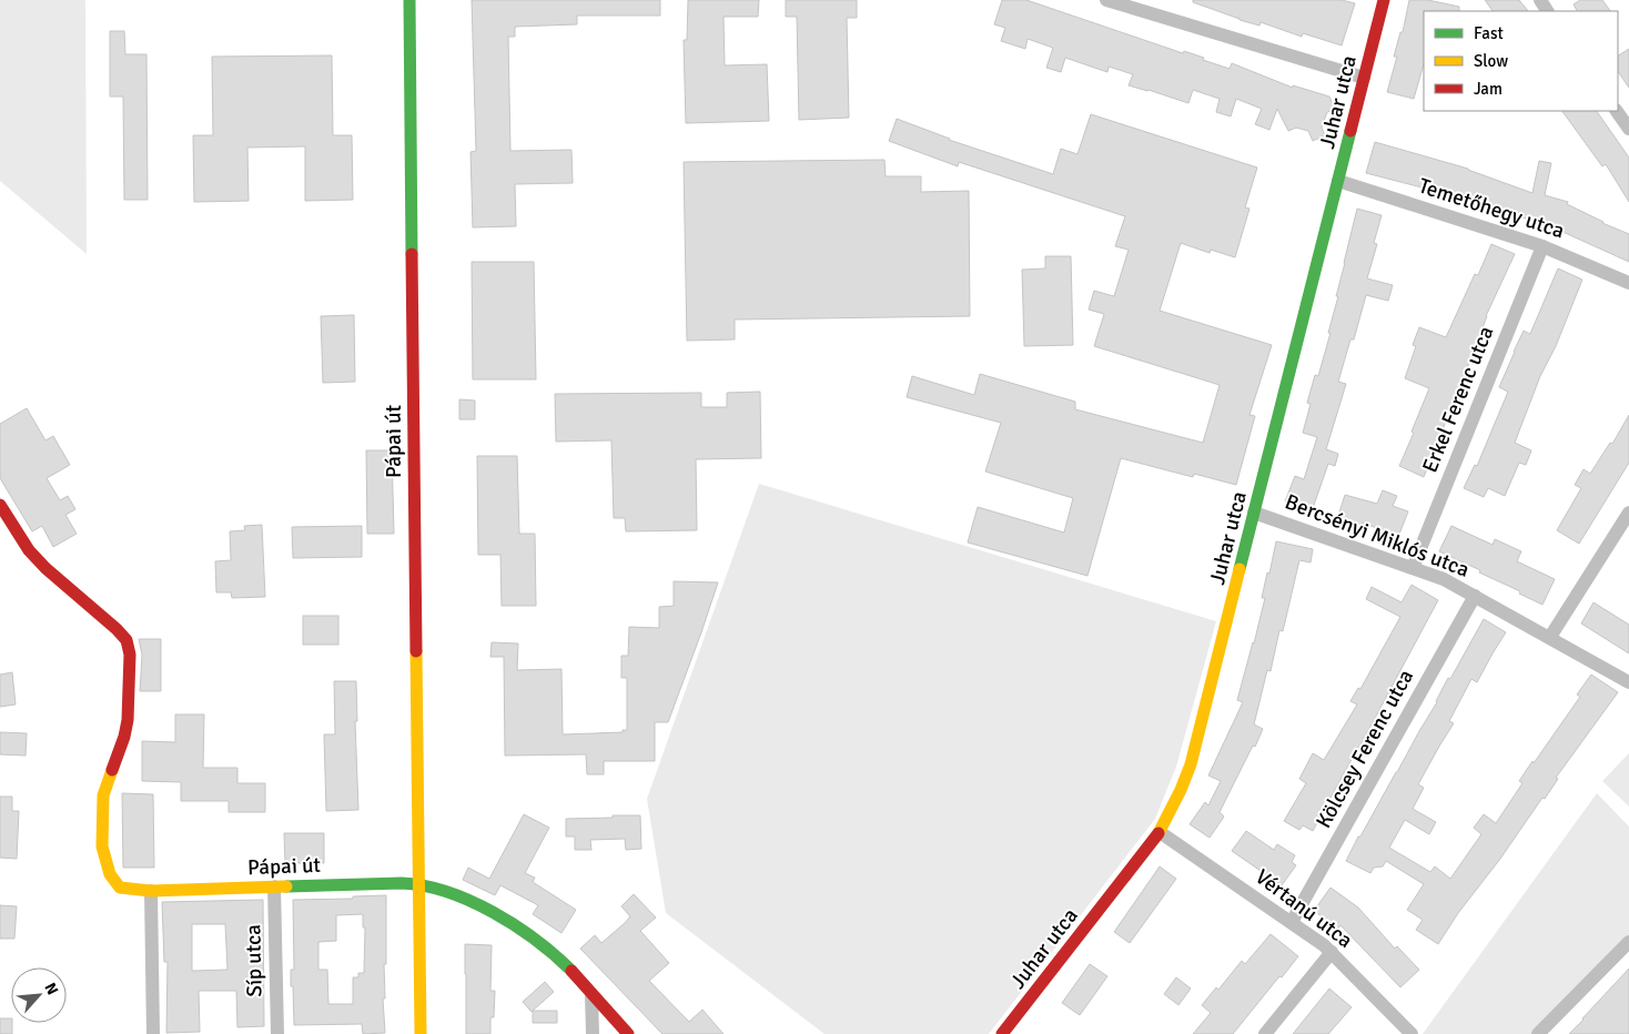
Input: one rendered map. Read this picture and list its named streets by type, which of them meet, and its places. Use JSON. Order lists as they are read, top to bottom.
{
  "streets": {
    "street": [
      "Juhar utca",
      "Temetőhegy utca",
      "Erkel Ferenc utca",
      "Pápai út",
      "Bercsényi Miklós utca",
      "Kölcsey Ferenc utca",
      "Vértanú utca",
      "Síp utca"
    ]
  },
  "crossings": [
    ["Juhar utca", "Temetőhegy utca"],
    ["Juhar utca", "Bercsényi Miklós utca"],
    ["Juhar utca", "Vértanú utca"],
    ["Temetőhegy utca", "Erkel Ferenc utca"],
    ["Erkel Ferenc utca", "Bercsényi Miklós utca"],
    ["Pápai út", "Síp utca"],
    ["Bercsényi Miklós utca", "Kölcsey Ferenc utca"],
    ["Kölcsey Ferenc utca", "Vértanú utca"]
  ],
  "legend": ["Fast", "Slow", "Jam"],
  "north": "top right"
}
